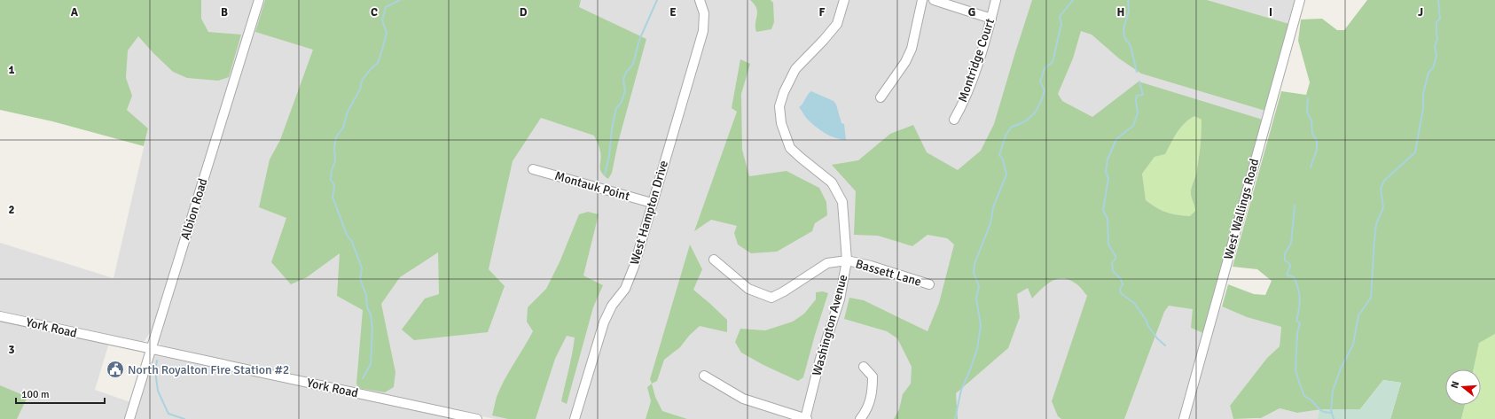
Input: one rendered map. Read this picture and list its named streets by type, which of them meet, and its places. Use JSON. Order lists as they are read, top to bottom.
{
  "streets": {
    "street": [
      "Montridge Court",
      "Montauk Point",
      "Albion Road",
      "West Wallings Road",
      "West Hampton Drive",
      "Bassett Lane",
      "Washington Avenue",
      "York Road"
    ]
  },
  "crossings": [
    ["Montauk Point", "West Hampton Drive"],
    ["Albion Road", "York Road"],
    ["Bassett Lane", "Washington Avenue"]
  ],
  "places": {
    "public building": ["North Royalton Fire Station #2"]
  },
  "scale_bar": "100 m",
  "north": "left",
  "grid": {
    "columns": [
      "A",
      "B",
      "C",
      "D",
      "E",
      "F",
      "G",
      "H",
      "I",
      "J"
    ],
    "rows": ["1", "2", "3"]
  }
}
